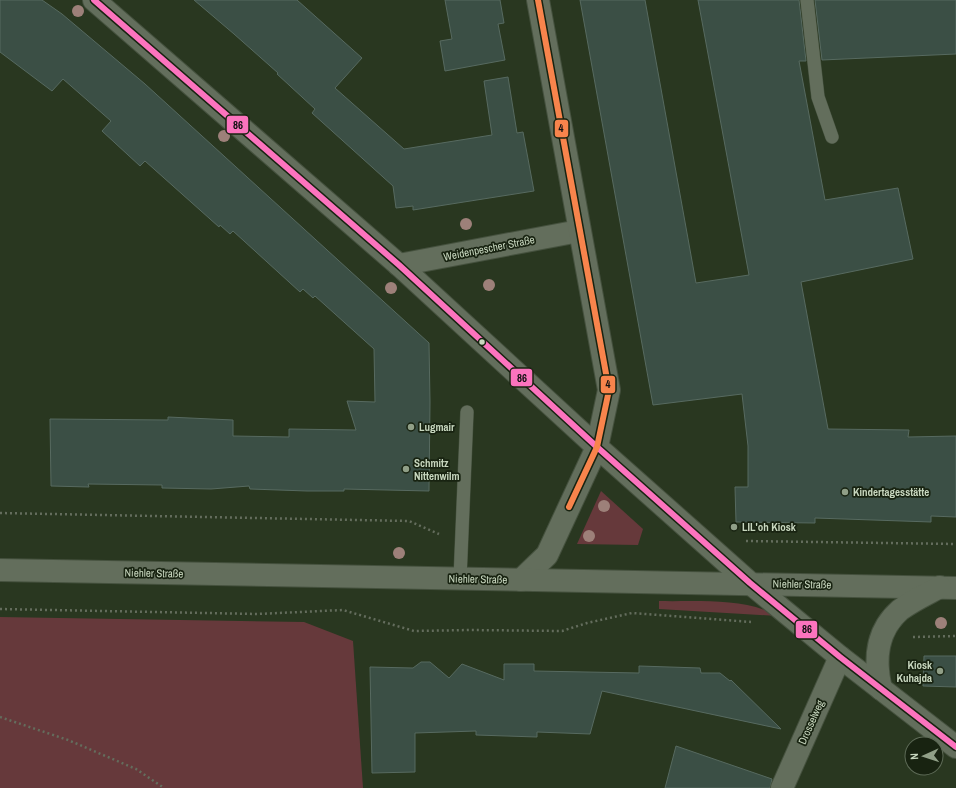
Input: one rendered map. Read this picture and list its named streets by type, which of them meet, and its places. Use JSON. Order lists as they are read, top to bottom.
{
  "streets": {
    "street": ["Weidenpescher Straße", "Niehler Straße", "Drosselweg"]
  },
  "places": [
    "Lugmair",
    "Schmitz Nittenwilm",
    "Kindertagesstätte",
    "LIL'oh Kiosk",
    "Kiosk Kuhajda"
  ],
  "lines": ["transit line 86", "transit line 4"],
  "north": "left"
}
